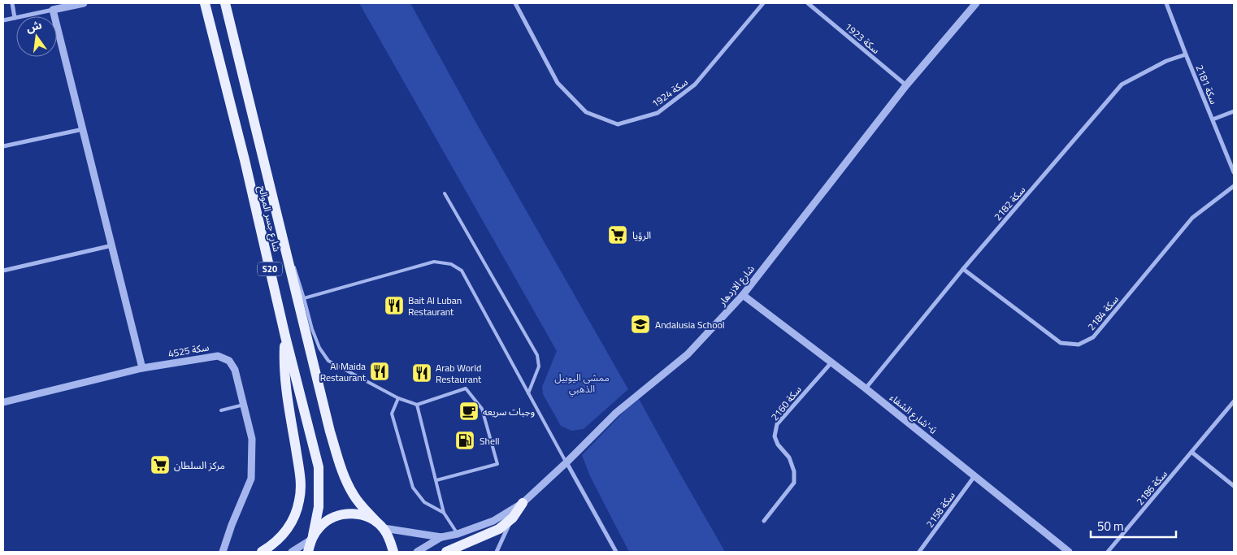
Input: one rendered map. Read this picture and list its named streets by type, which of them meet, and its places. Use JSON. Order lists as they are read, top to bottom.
{
  "streets": {
    "main road": ["شارع جسر الموالح", "S20"],
    "street": [
      "سكة 1923",
      "سكة 2181",
      "سكة 1924",
      "سكة 2182",
      "شارع الازدهار",
      "سكة 2184",
      "سكة 4525",
      "سكة 2160",
      "شارع الشفاء'-ú",
      "سكة 2186",
      "سكة 2158"
    ]
  },
  "crossings": [
    ["سكة 1923", "شارع الازدهار"],
    ["سكة 2181", "سكة 2182"],
    ["سكة 2182", "سكة 2184"],
    ["سكة 2182", "شارع الشفاء'-ú"],
    ["شارع جسر الموالح", "S20"],
    ["شارع جسر الموالح", "شارع الازدهار"],
    ["S20", "شارع الازدهار"],
    ["شارع الازدهار", "شارع الشفاء'-ú"],
    ["سكة 2160", "شارع الشفاء'-ú"],
    ["شارع الشفاء'-ú", "سكة 2158"]
  ],
  "parks": ["ممشى اليوبيل الذهبي"],
  "places": {
    "supermarket": ["الرؤيا", "مركز السلطان"],
    "restaurant": ["Bait Al Luban Restaurant", "Al Maida Restaurant", "Arab World Restaurant"],
    "school or university": ["Andalusia School"],
    "cafe": ["وجبات سريعه"],
    "fuel station": ["Shell"]
  },
  "scale_bar": "50 m",
  "north": "top"
}
